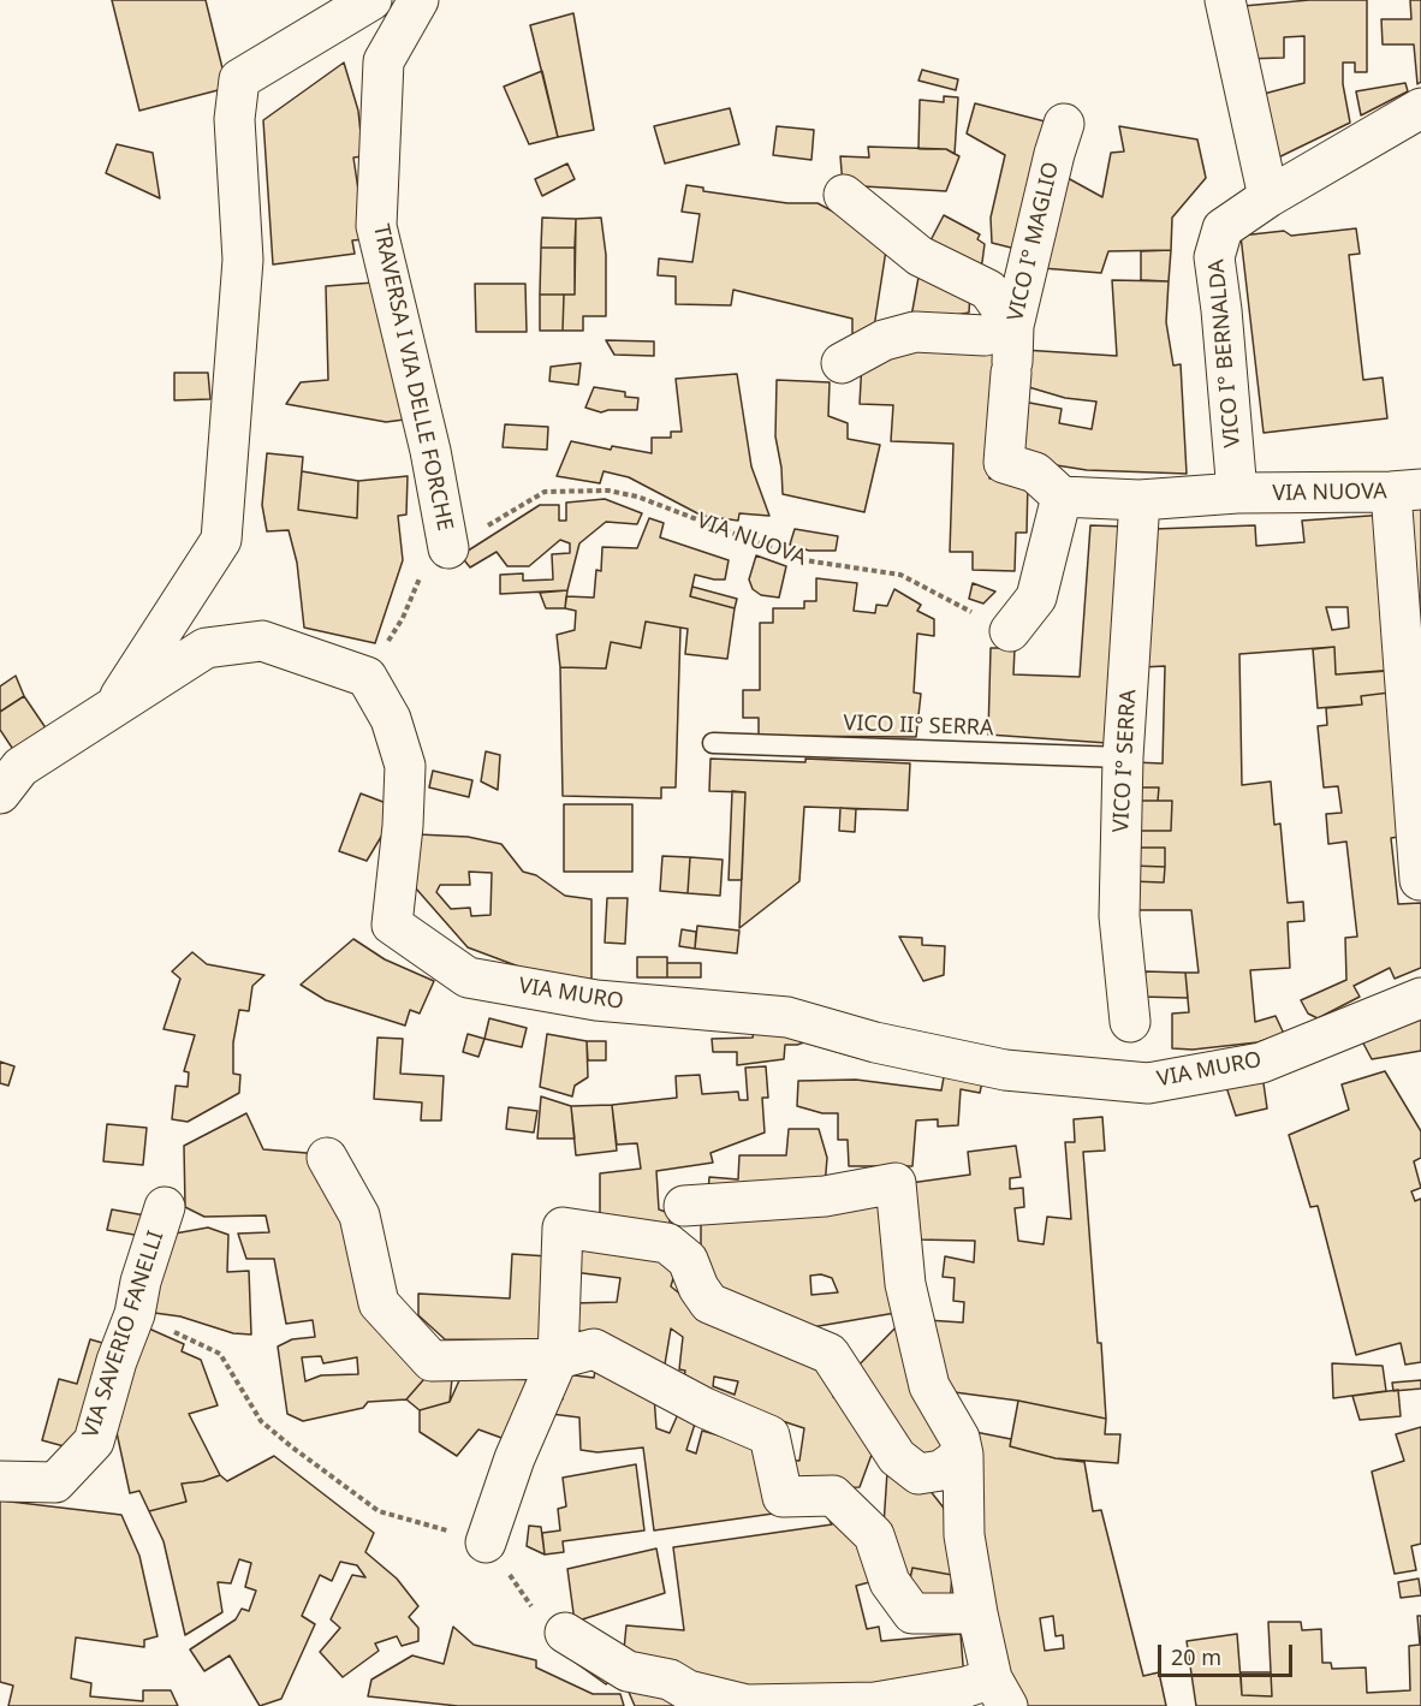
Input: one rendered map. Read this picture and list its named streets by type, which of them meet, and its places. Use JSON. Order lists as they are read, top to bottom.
{
  "streets": {
    "street": [
      "VICO I° MAGLIO",
      "VICO I° BERNALDA",
      "TRAVERSA I VIA DELLE FORCHE",
      "VIA NUOVA",
      "VICO I° SERRA",
      "VIA MURO",
      "VIA SAVERIO FANELLI"
    ],
    "lane": ["VICO II° SERRA"]
  },
  "crossings": [
    ["VICO I° MAGLIO", "VIA NUOVA"],
    ["VICO I° BERNALDA", "VIA NUOVA"],
    ["TRAVERSA I VIA DELLE FORCHE", "VIA NUOVA"],
    ["VIA NUOVA", "VICO I° SERRA"],
    ["VIA NUOVA", "VIA MURO"],
    ["VICO II° SERRA", "VICO I° SERRA"]
  ],
  "scale_bar": "20 m"
}
